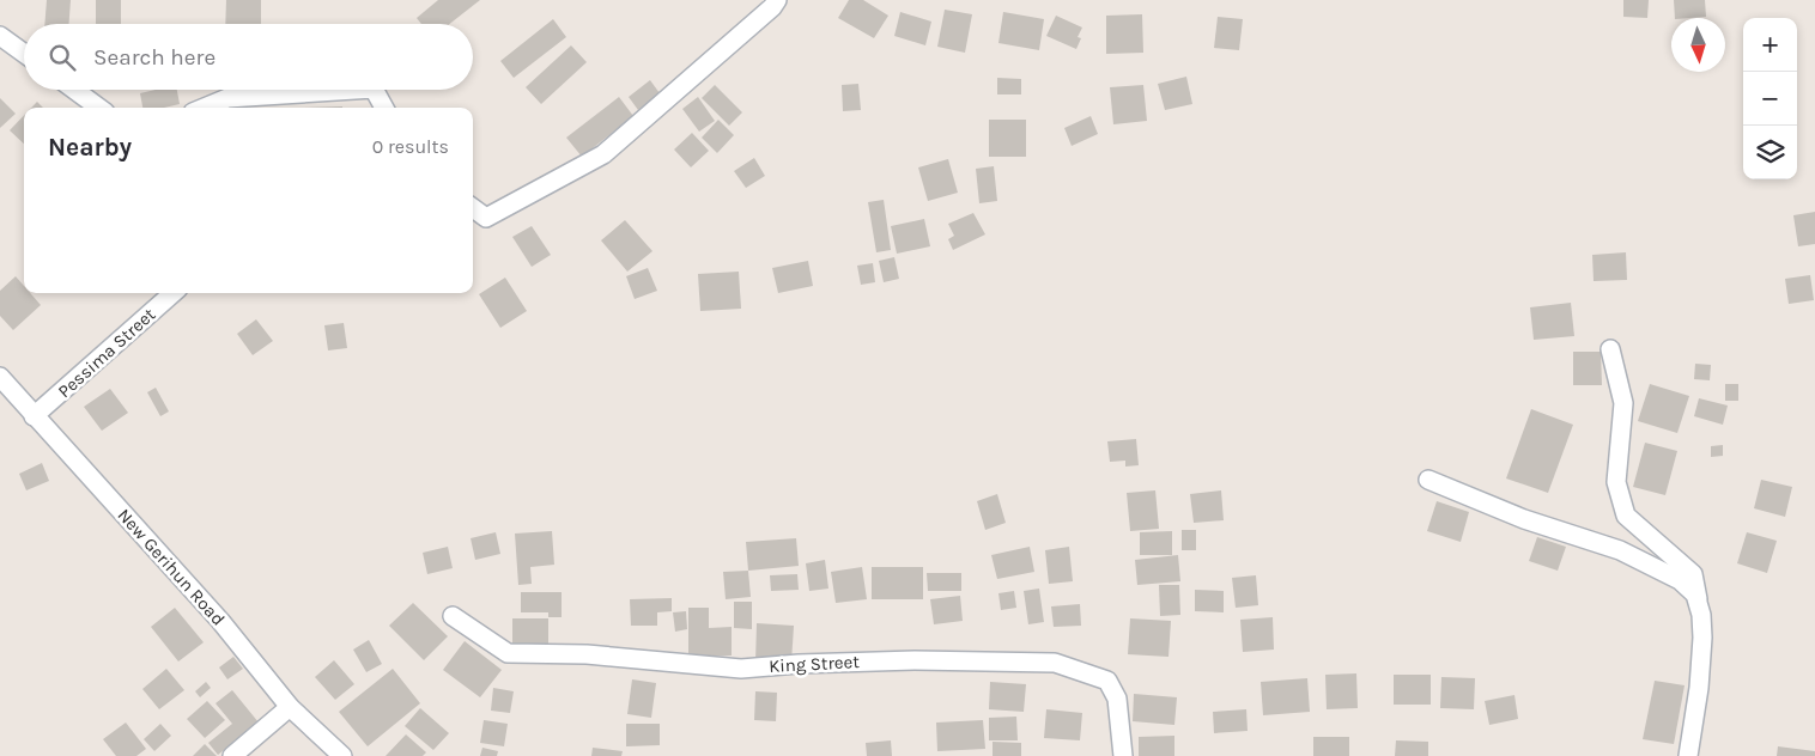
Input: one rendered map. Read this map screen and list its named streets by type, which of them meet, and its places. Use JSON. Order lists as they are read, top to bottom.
{
  "streets": {
    "street": ["Pessima Street", "New Gerihun Road", "King Street"]
  },
  "crossings": [
    ["Pessima Street", "New Gerihun Road"]
  ],
  "north": "bottom",
  "page": {
    "map_buttons": ["+", "−"],
    "search": "Search here",
    "heading": ["Nearby", "0 results"]
  }
}
